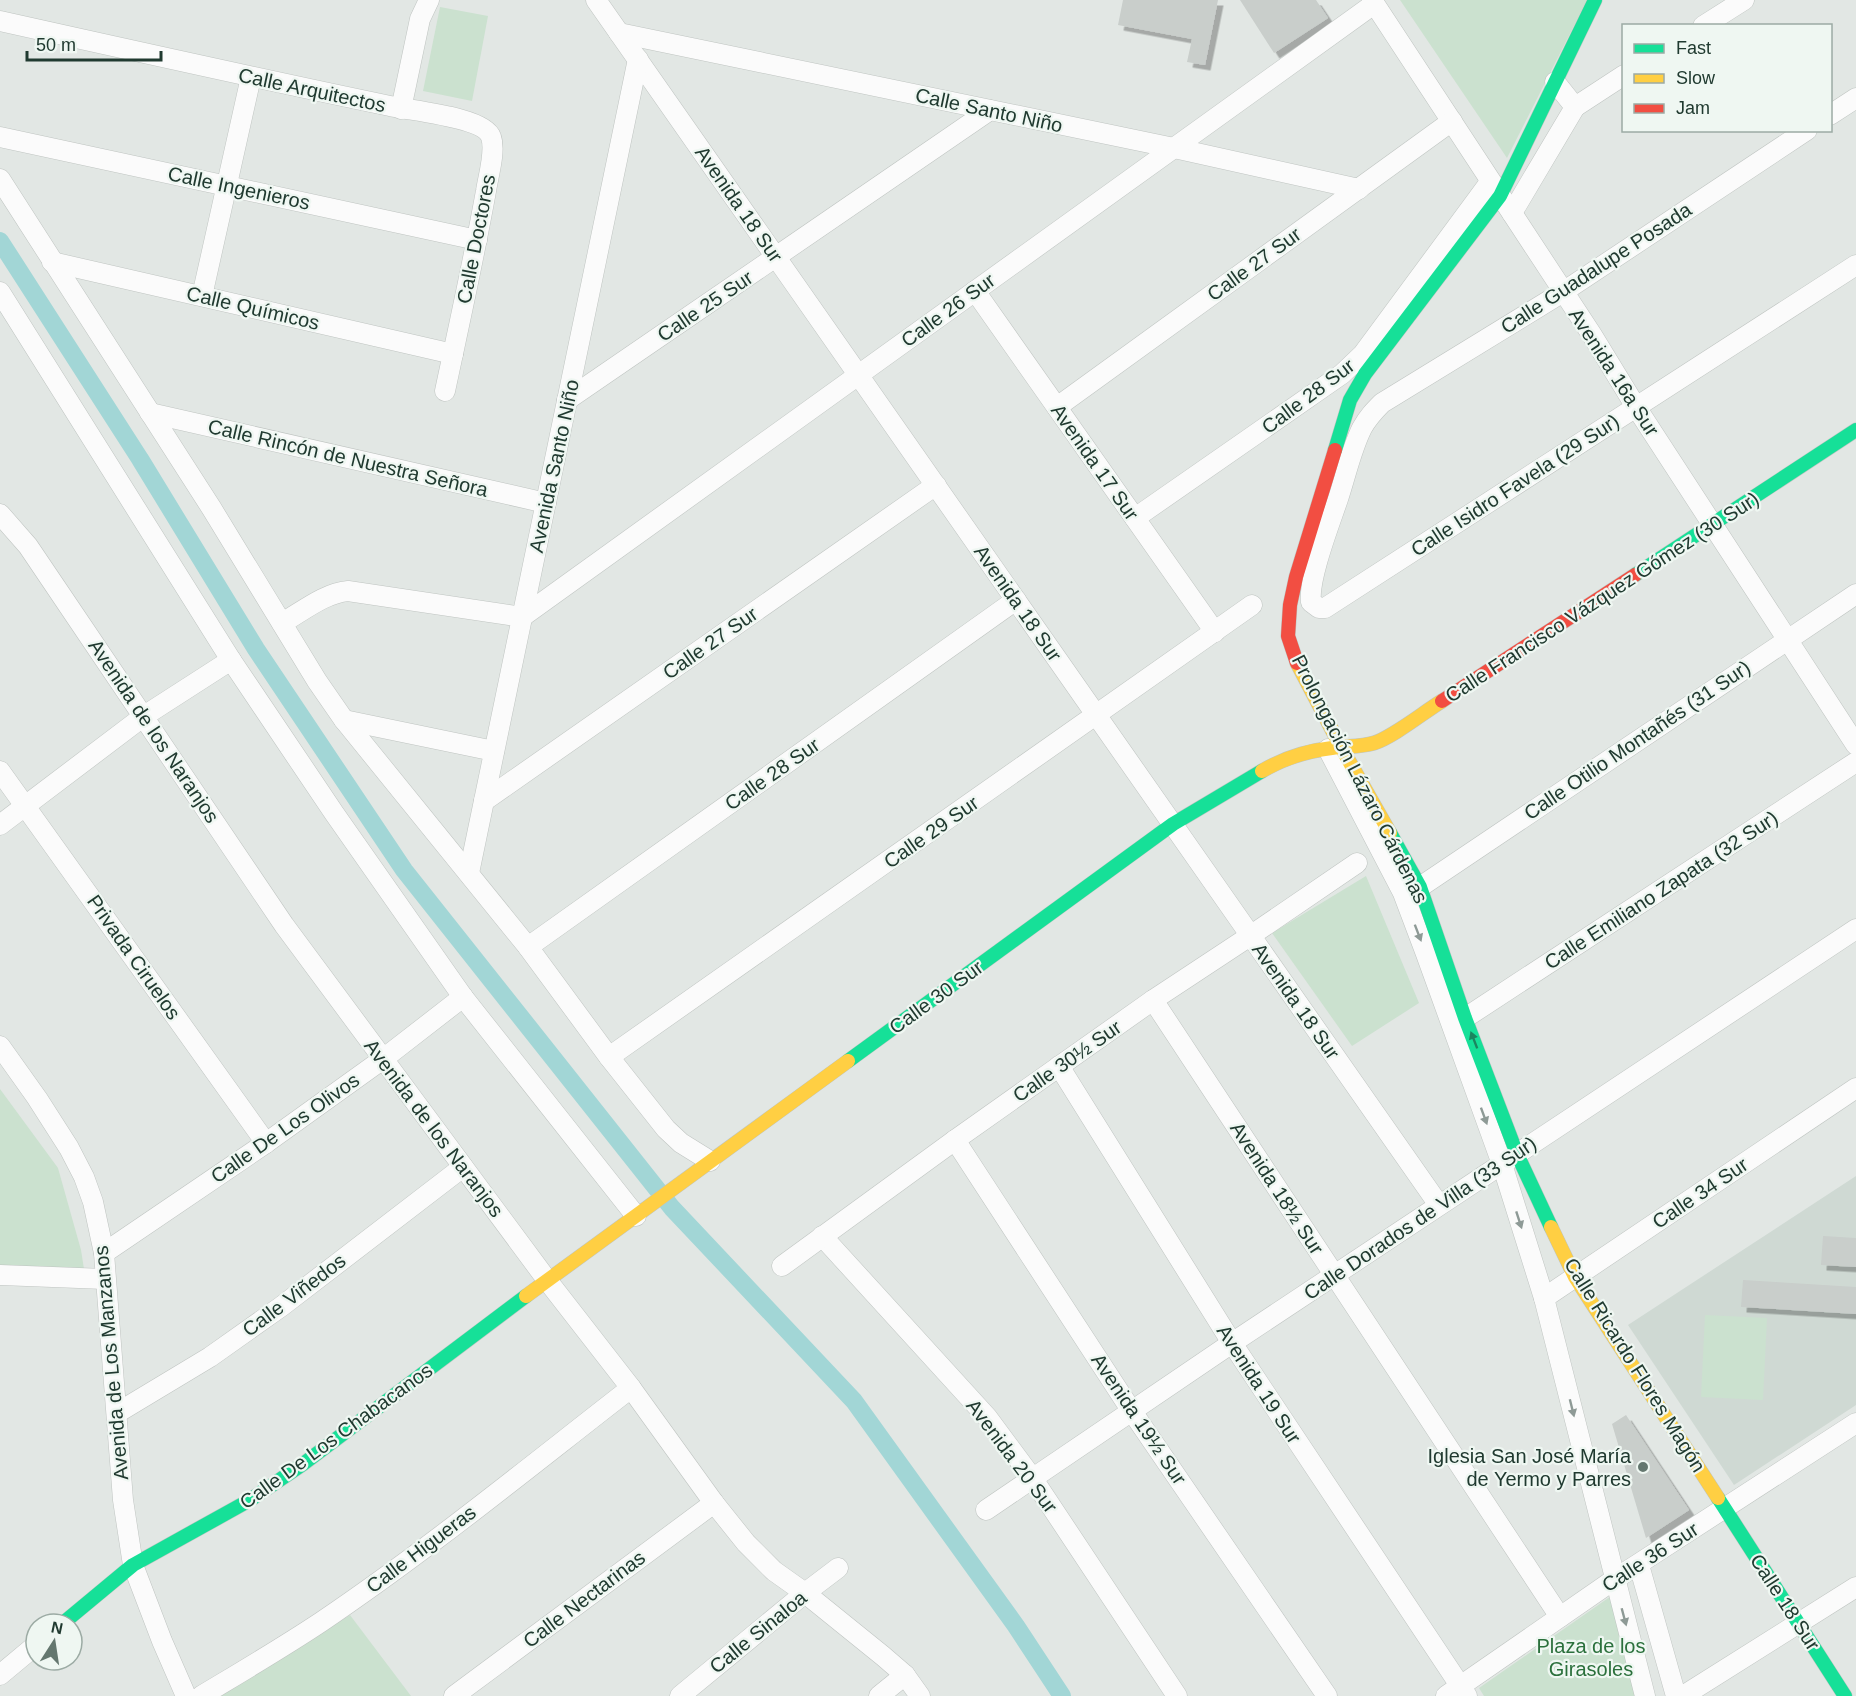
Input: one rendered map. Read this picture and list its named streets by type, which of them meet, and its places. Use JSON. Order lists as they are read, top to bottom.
{
  "streets": {
    "street": [
      "Calle Arquitectos",
      "Calle Santo Niño",
      "Calle Ingenieros",
      "Avenida 18 Sur",
      "Calle Doctores",
      "Calle 27 Sur",
      "Calle Guadalupe Posada",
      "Calle 25 Sur",
      "Calle Químicos",
      "Calle 26 Sur",
      "Avenida 16a Sur",
      "Calle 28 Sur",
      "Calle Rincón de Nuestra Señora",
      "Avenida 17 Sur",
      "Avenida Santo Niño",
      "Calle Isidro Favela (29 Sur)",
      "Calle Francisco Vázquez Gómez (30 Sur)",
      "Avenida de los Naranjos",
      "Calle Otilio Montañés (31 Sur)",
      "Prolongación Lázaro Cárdenas",
      "Calle 29 Sur",
      "Calle Emiliano Zapata (32 Sur)",
      "Privada Ciruelos",
      "Calle 30 Sur",
      "Calle 30½ Sur",
      "Calle De Los Olivos",
      "Avenida 18½ Sur",
      "Calle 34 Sur",
      "Calle Dorados de Villa (33 Sur)",
      "Calle Viñedos",
      "Avenida de Los Manzanos",
      "Calle Ricardo Flores Magón",
      "Avenida 19 Sur",
      "Avenida 19½ Sur",
      "Calle De Los Chabacanos",
      "Avenida 20 Sur",
      "Calle Higueras",
      "Calle 36 Sur",
      "Calle Nectarinas",
      "Calle 18 Sur",
      "Calle Sinaloa"
    ]
  },
  "crossings": [
    ["Calle Arquitectos", "Calle Doctores"],
    ["Calle Santo Niño", "Avenida 18 Sur"],
    ["Calle Santo Niño", "Calle 27 Sur"],
    ["Calle Santo Niño", "Calle 25 Sur"],
    ["Calle Santo Niño", "Calle 26 Sur"],
    ["Calle Ingenieros", "Calle Doctores"],
    ["Avenida 18 Sur", "Calle 27 Sur"],
    ["Avenida 18 Sur", "Calle 25 Sur"],
    ["Avenida 18 Sur", "Calle 26 Sur"],
    ["Avenida 18 Sur", "Calle 28 Sur"],
    ["Avenida 18 Sur", "Avenida Santo Niño"],
    ["Avenida 18 Sur", "Calle 29 Sur"],
    ["Avenida 18 Sur", "Calle 30 Sur"],
    ["Avenida 18 Sur", "Calle 30½ Sur"],
    ["Avenida 18 Sur", "Calle Dorados de Villa (33 Sur)"],
    ["Calle Doctores", "Calle Químicos"],
    ["Calle 27 Sur", "Avenida 16a Sur"],
    ["Calle 27 Sur", "Avenida 17 Sur"],
    ["Calle 27 Sur", "Avenida Santo Niño"],
    ["Calle Guadalupe Posada", "Avenida 16a Sur"],
    ["Calle Guadalupe Posada", "Calle Isidro Favela (29 Sur)"],
    ["Calle 25 Sur", "Avenida Santo Niño"],
    ["Calle 26 Sur", "Avenida 16a Sur"],
    ["Calle 26 Sur", "Avenida 17 Sur"],
    ["Calle 26 Sur", "Avenida Santo Niño"],
    ["Avenida 16a Sur", "Calle 28 Sur"],
    ["Avenida 16a Sur", "Calle Isidro Favela (29 Sur)"],
    ["Avenida 16a Sur", "Calle Francisco Vázquez Gómez (30 Sur)"],
    ["Avenida 16a Sur", "Calle Otilio Montañés (31 Sur)"],
    ["Avenida 16a Sur", "Prolongación Lázaro Cárdenas"],
    ["Calle 28 Sur", "Avenida 17 Sur"],
    ["Calle 28 Sur", "Prolongación Lázaro Cárdenas"],
    ["Calle Rincón de Nuestra Señora", "Avenida Santo Niño"],
    ["Avenida 17 Sur", "Calle 29 Sur"],
    ["Calle Francisco Vázquez Gómez (30 Sur)", "Prolongación Lázaro Cárdenas"],
    ["Calle Francisco Vázquez Gómez (30 Sur)", "Calle 30 Sur"],
    ["Avenida de los Naranjos", "Calle 30 Sur"],
    ["Avenida de los Naranjos", "Calle De Los Olivos"],
    ["Avenida de los Naranjos", "Calle Viñedos"],
    ["Avenida de los Naranjos", "Calle De Los Chabacanos"],
    ["Avenida de los Naranjos", "Calle Higueras"],
    ["Avenida de los Naranjos", "Calle Nectarinas"],
    ["Avenida de los Naranjos", "Calle Sinaloa"],
    ["Calle Otilio Montañés (31 Sur)", "Prolongación Lázaro Cárdenas"],
    ["Prolongación Lázaro Cárdenas", "Calle Emiliano Zapata (32 Sur)"],
    ["Prolongación Lázaro Cárdenas", "Calle 30 Sur"],
    ["Prolongación Lázaro Cárdenas", "Calle Dorados de Villa (33 Sur)"],
    ["Prolongación Lázaro Cárdenas", "Calle Ricardo Flores Magón"],
    ["Privada Ciruelos", "Calle De Los Olivos"],
    ["Calle 30 Sur", "Calle De Los Chabacanos"],
    ["Calle 30½ Sur", "Avenida 18½ Sur"],
    ["Calle 30½ Sur", "Avenida 19 Sur"],
    ["Calle 30½ Sur", "Avenida 19½ Sur"],
    ["Calle 30½ Sur", "Avenida 20 Sur"],
    ["Calle De Los Olivos", "Avenida de Los Manzanos"],
    ["Avenida 18½ Sur", "Calle Dorados de Villa (33 Sur)"],
    ["Avenida 18½ Sur", "Calle 36 Sur"],
    ["Calle 34 Sur", "Calle Ricardo Flores Magón"],
    ["Calle Dorados de Villa (33 Sur)", "Calle Ricardo Flores Magón"],
    ["Calle Dorados de Villa (33 Sur)", "Avenida 19 Sur"],
    ["Calle Dorados de Villa (33 Sur)", "Avenida 19½ Sur"],
    ["Calle Dorados de Villa (33 Sur)", "Avenida 20 Sur"],
    ["Calle Viñedos", "Avenida de Los Manzanos"],
    ["Avenida de Los Manzanos", "Calle De Los Chabacanos"],
    ["Calle Ricardo Flores Magón", "Calle 36 Sur"],
    ["Calle Ricardo Flores Magón", "Calle 18 Sur"],
    ["Avenida 19 Sur", "Calle 36 Sur"],
    ["Calle 36 Sur", "Calle 18 Sur"]
  ],
  "parks": ["Plaza de los Girasoles"],
  "places": ["Iglesia San José María de Yermo y Parres"],
  "legend": ["Fast", "Slow", "Jam"],
  "scale_bar": "50 m",
  "north": "top"
}
